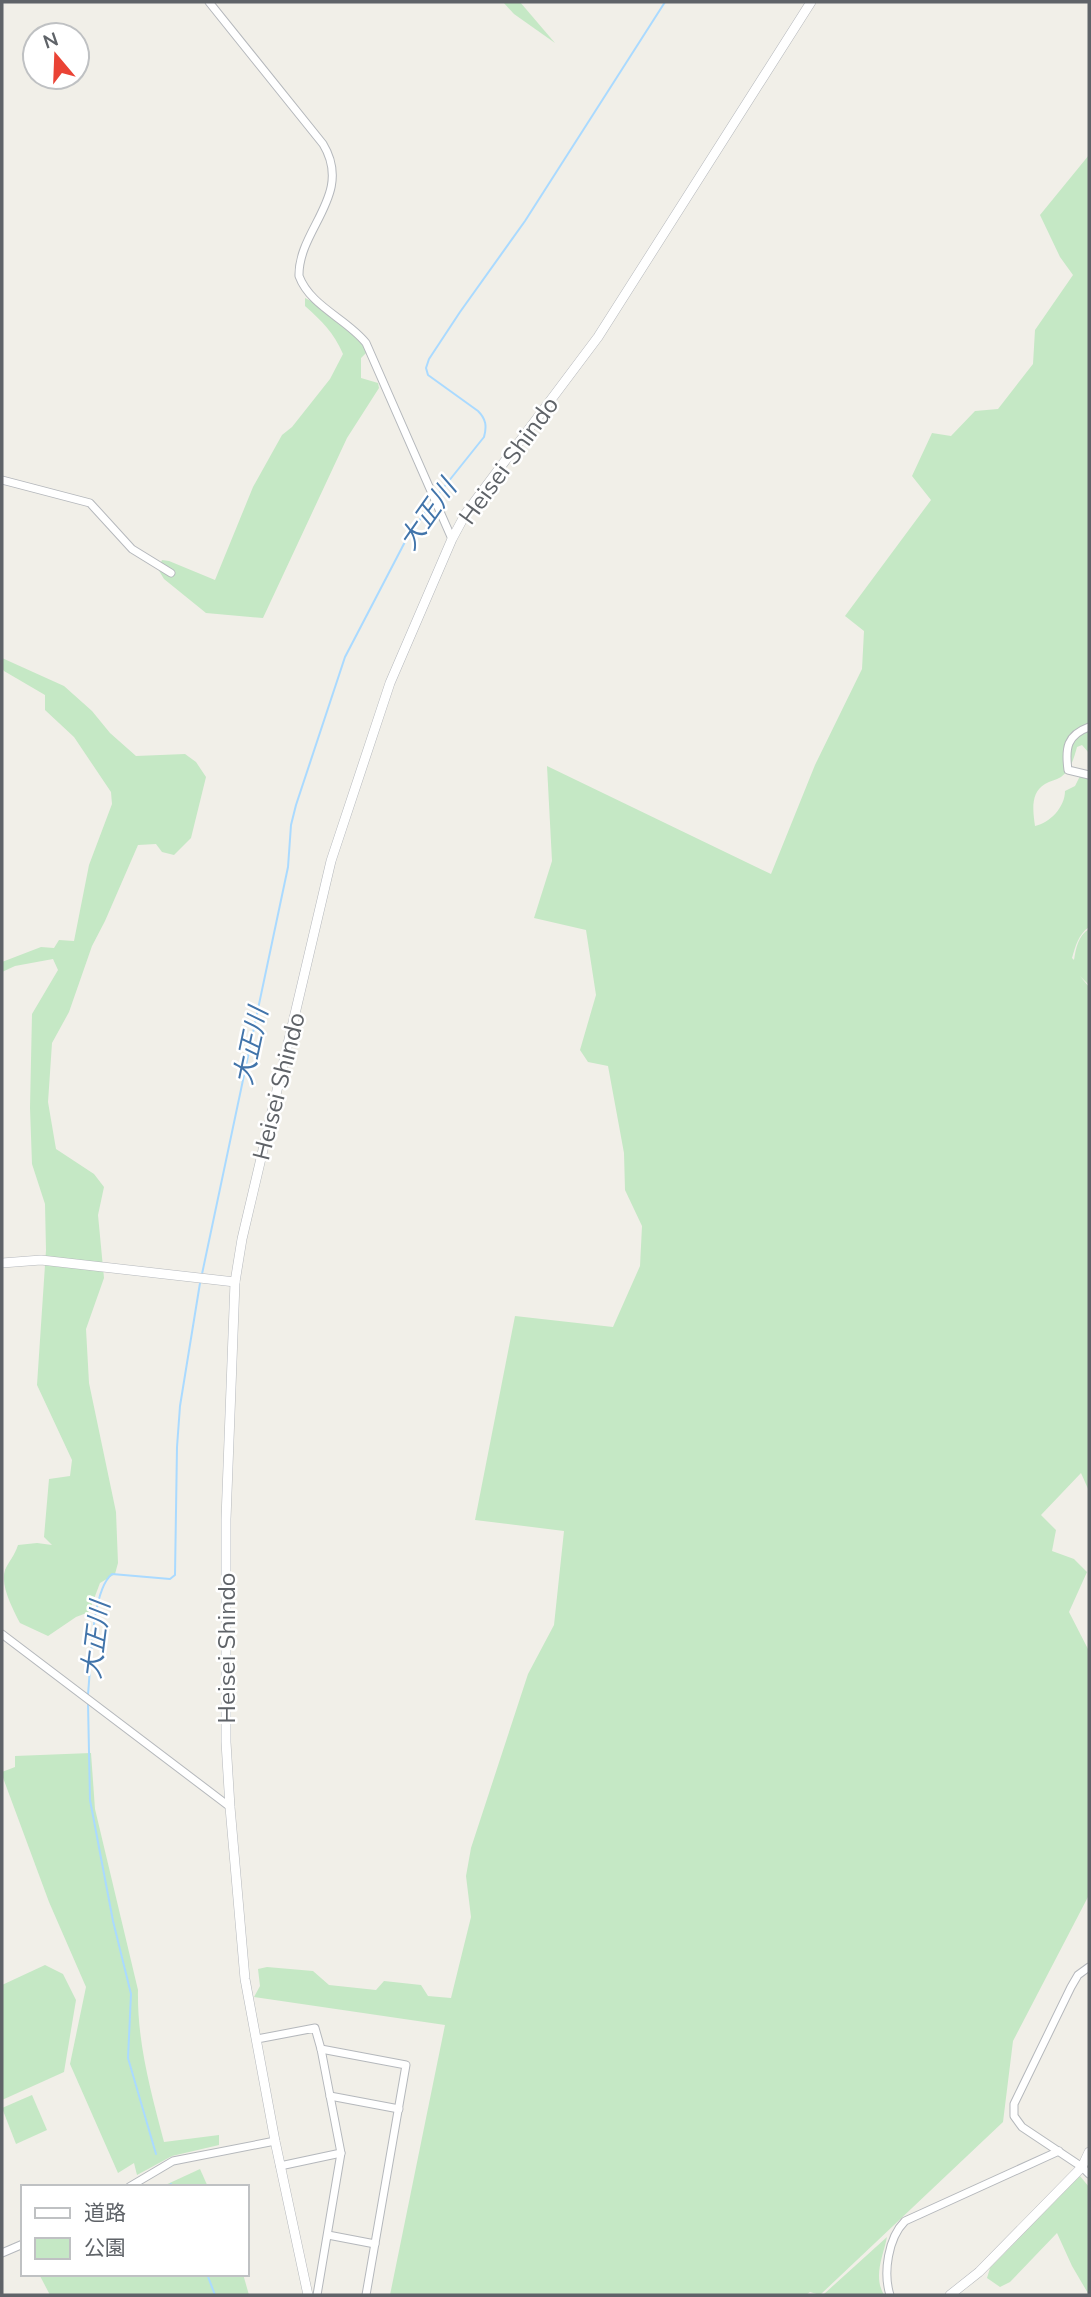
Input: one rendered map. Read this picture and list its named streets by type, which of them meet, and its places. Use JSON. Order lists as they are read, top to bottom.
{
  "streets": {
    "street": ["Heisei Shindo"]
  },
  "water": ["大正川"],
  "legend": ["道路", "公園"],
  "north": "top"
}
